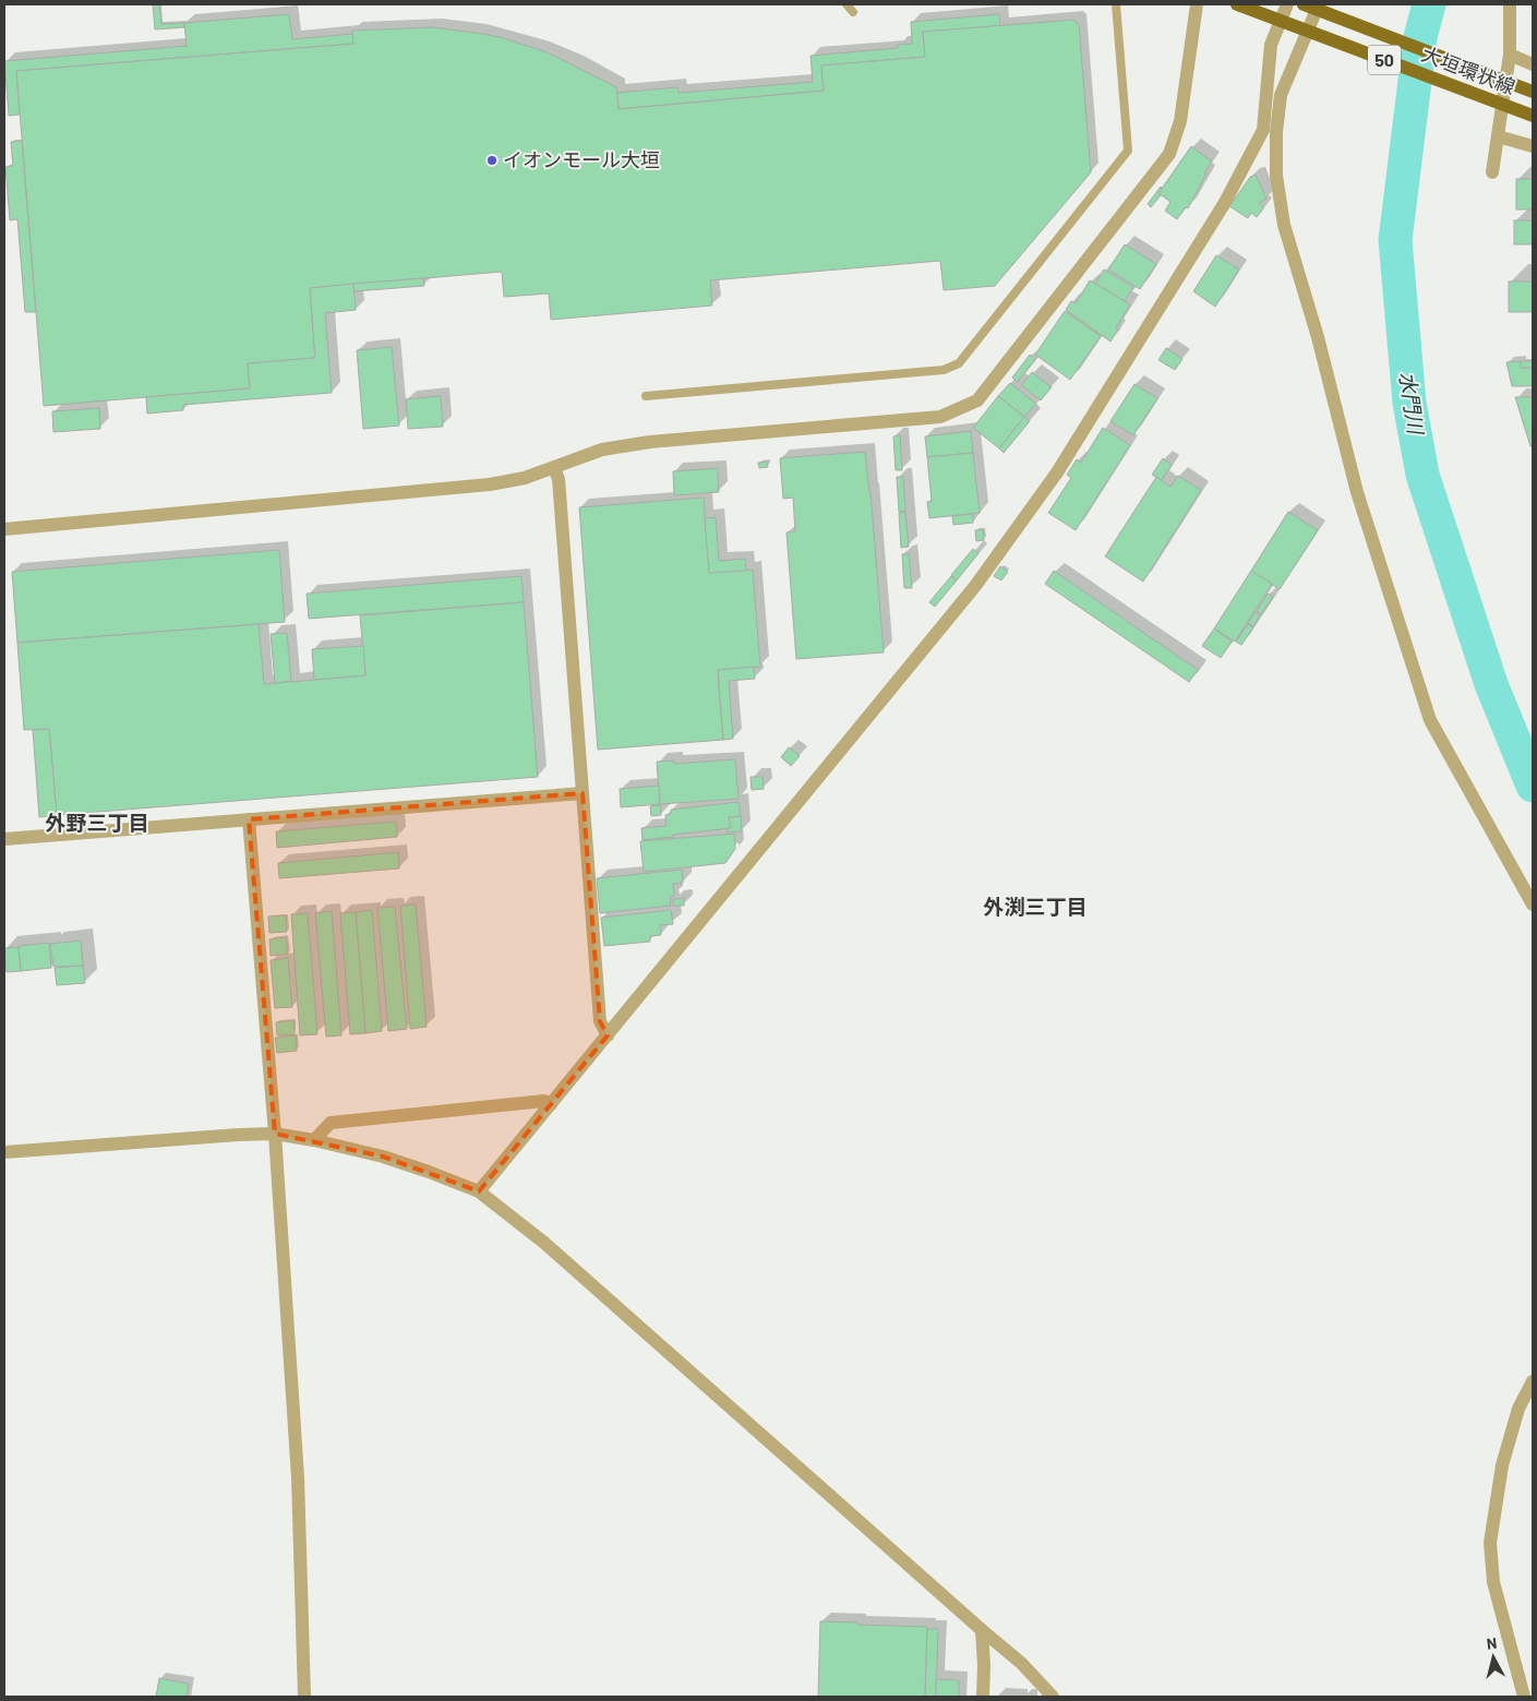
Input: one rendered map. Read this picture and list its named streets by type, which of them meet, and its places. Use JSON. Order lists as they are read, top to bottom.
{
  "streets": {
    "main road": ["50", "大垣環状線"]
  },
  "districts": ["外野三丁目", "外渕三丁目"],
  "water": ["水門川"],
  "places": ["イオンモール大垣"],
  "north": "top"
}
